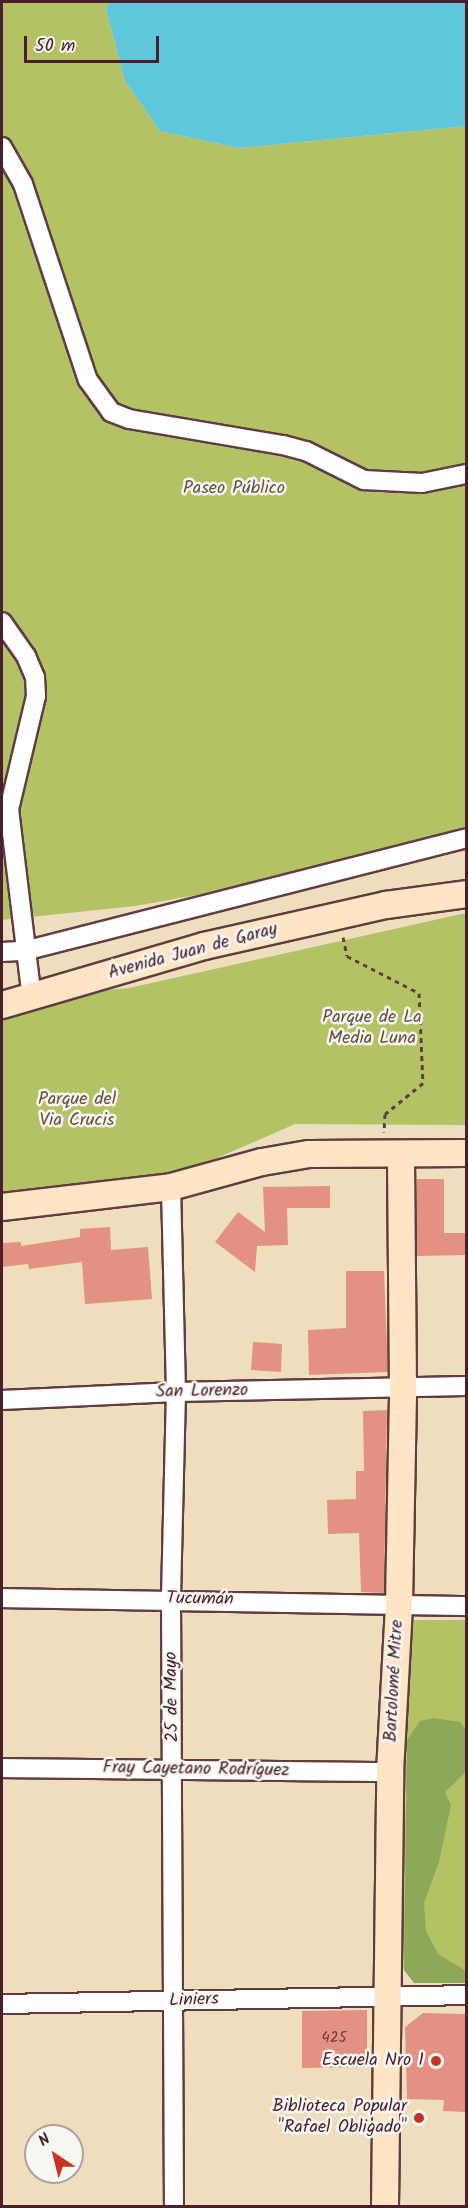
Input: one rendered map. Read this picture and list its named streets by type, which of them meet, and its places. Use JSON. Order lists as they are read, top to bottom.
{
  "streets": {
    "main road": ["Avenida Juan de Garay", "Bartolomé Mitre"],
    "street": [
      "San Lorenzo",
      "Tucumán",
      "25 de Mayo",
      "Fray Cayetano Rodríguez",
      "Liniers"
    ]
  },
  "crossings": [
    ["San Lorenzo", "Bartolomé Mitre"],
    ["San Lorenzo", "25 de Mayo"],
    ["Tucumán", "Bartolomé Mitre"],
    ["Tucumán", "25 de Mayo"],
    ["Bartolomé Mitre", "Fray Cayetano Rodríguez"],
    ["Bartolomé Mitre", "Liniers"],
    ["25 de Mayo", "Fray Cayetano Rodríguez"],
    ["25 de Mayo", "Liniers"]
  ],
  "parks": ["Paseo Público", "Parque de La Media Luna", "Parque del Via Crucis"],
  "places": ["Escuela Nro 1", "Biblioteca Popular \"Rafael Obligado\""],
  "house_numbers": ["425"],
  "scale_bar": "50 m",
  "north": "top left"
}
